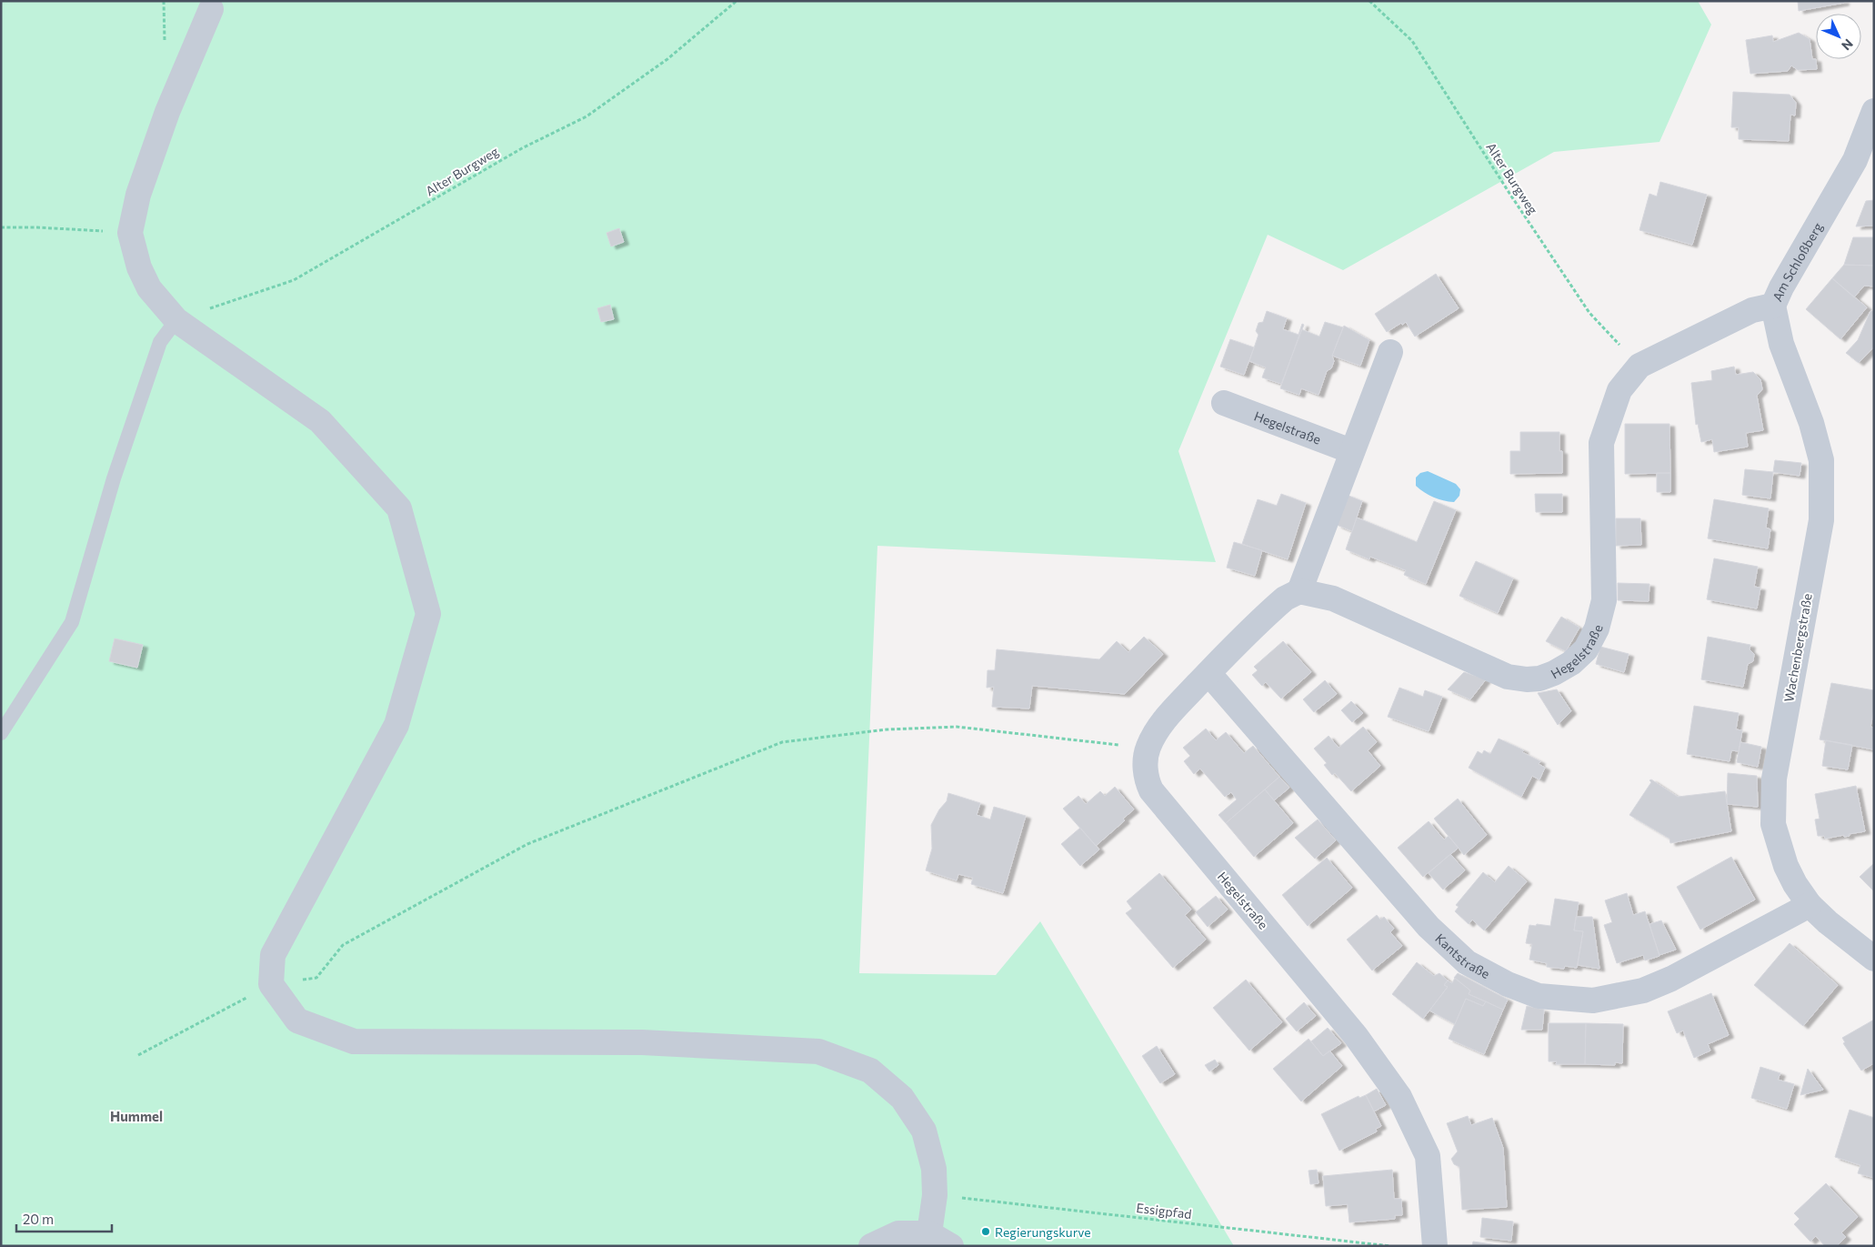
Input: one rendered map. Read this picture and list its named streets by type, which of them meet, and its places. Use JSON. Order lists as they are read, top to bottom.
{
  "streets": {
    "street": [
      "Am Schloßberg",
      "Hegelstraße",
      "Wachenbergstraße",
      "Kantstraße"
    ],
    "path": ["Alter Burgweg", "Essigpfad"]
  },
  "crossings": [
    ["Alter Burgweg", "Am Schloßberg"],
    ["Alter Burgweg", "Hegelstraße"],
    ["Am Schloßberg", "Hegelstraße"],
    ["Am Schloßberg", "Wachenbergstraße"],
    ["Hegelstraße", "Kantstraße"],
    ["Wachenbergstraße", "Kantstraße"]
  ],
  "districts": ["Hummel"],
  "places": ["Regierungskurve"],
  "scale_bar": "20 m",
  "north": "bottom right"
}
